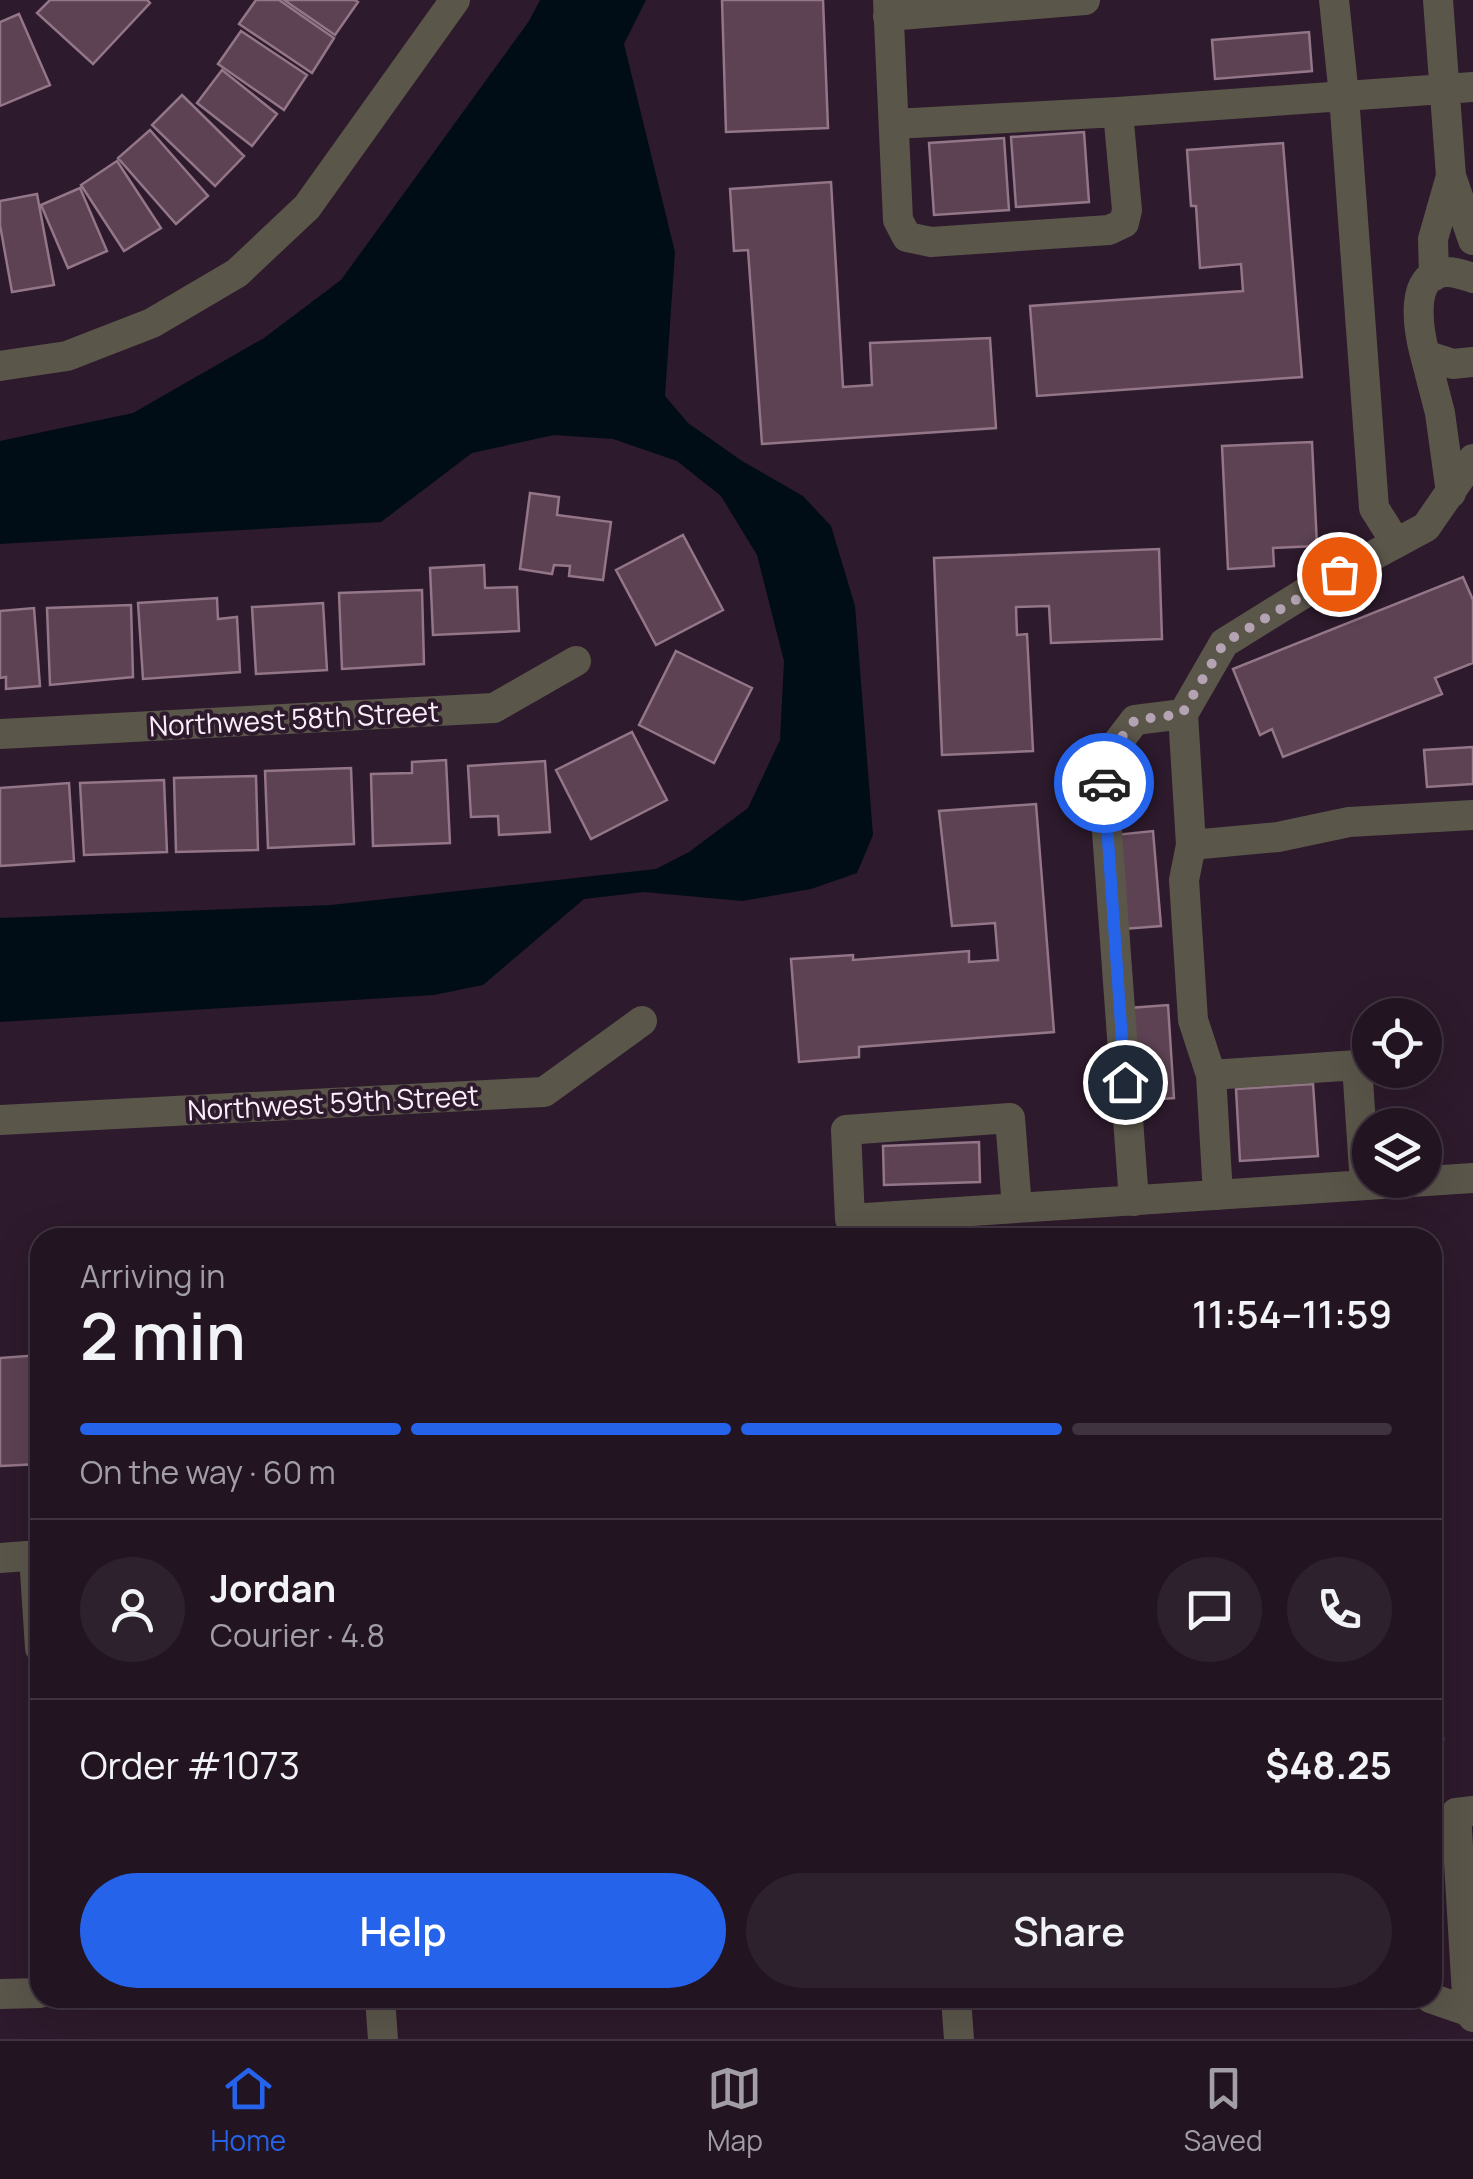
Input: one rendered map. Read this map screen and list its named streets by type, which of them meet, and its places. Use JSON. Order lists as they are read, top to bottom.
{
  "streets": {
    "street": ["Northwest 58th Street", "Northwest 59th Street"]
  },
  "page": {
    "heading": ["2 min", "Arriving in", "11:54–11:59"],
    "panel": [
      "Jordan",
      "Courier · 4.8",
      "Order #1073",
      "$48.25"
    ],
    "bar": "On the way · 60 m",
    "buttons": ["Help", "Share"],
    "tabs": ["Home", "Map", "Saved"]
  }
}
